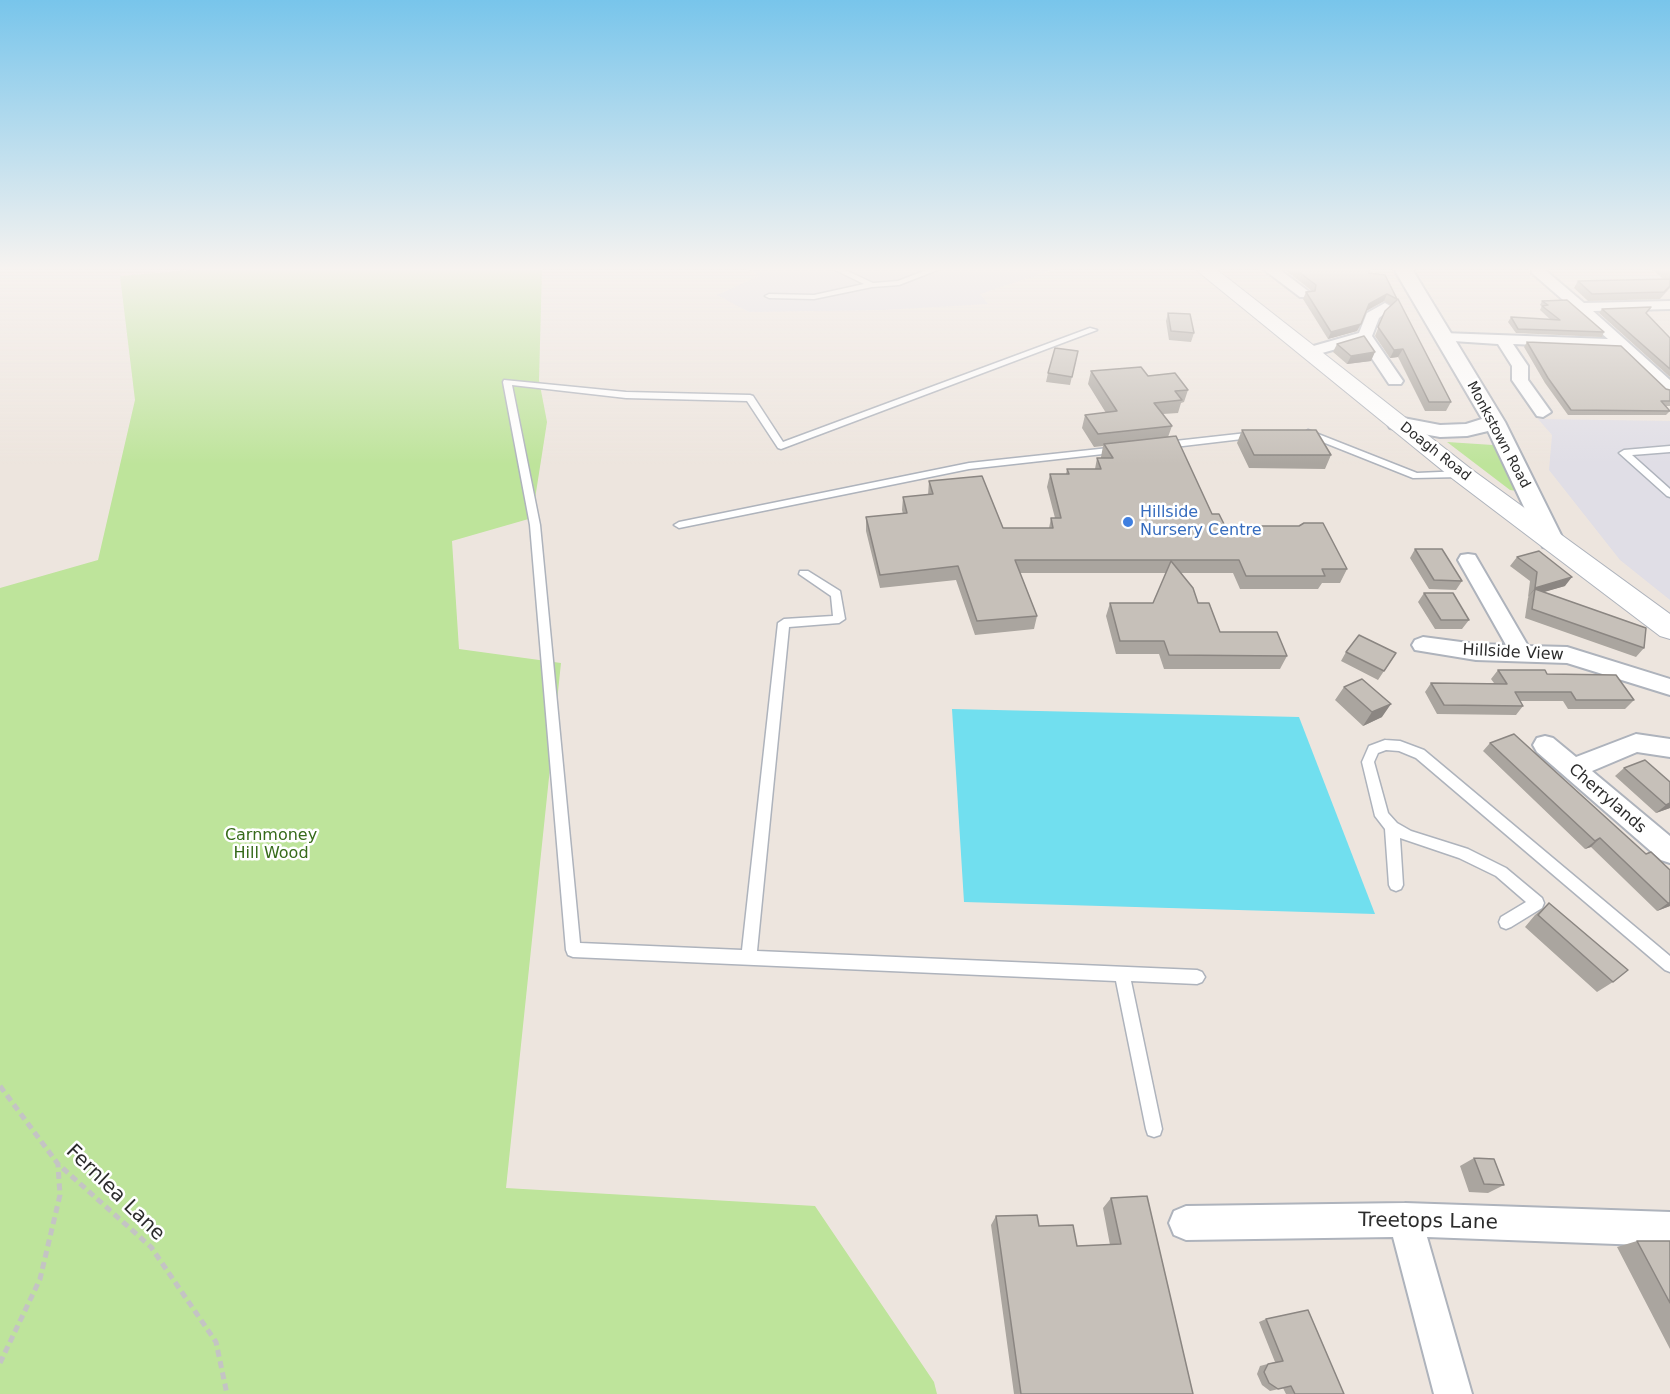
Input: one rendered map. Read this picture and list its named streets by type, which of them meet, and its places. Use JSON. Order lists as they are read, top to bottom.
{
  "streets": {
    "main road": ["Doagh Road"],
    "street": [
      "Monkstown Road",
      "Hillside View",
      "Cherrylands",
      "Treetops Lane"
    ],
    "path": ["Fernlea Lane"]
  },
  "crossings": [
    ["Monkstown Road", "Doagh Road"]
  ],
  "parks": ["Carnmoney Hill Wood"],
  "places": ["Hillside Nursery Centre"]
}
